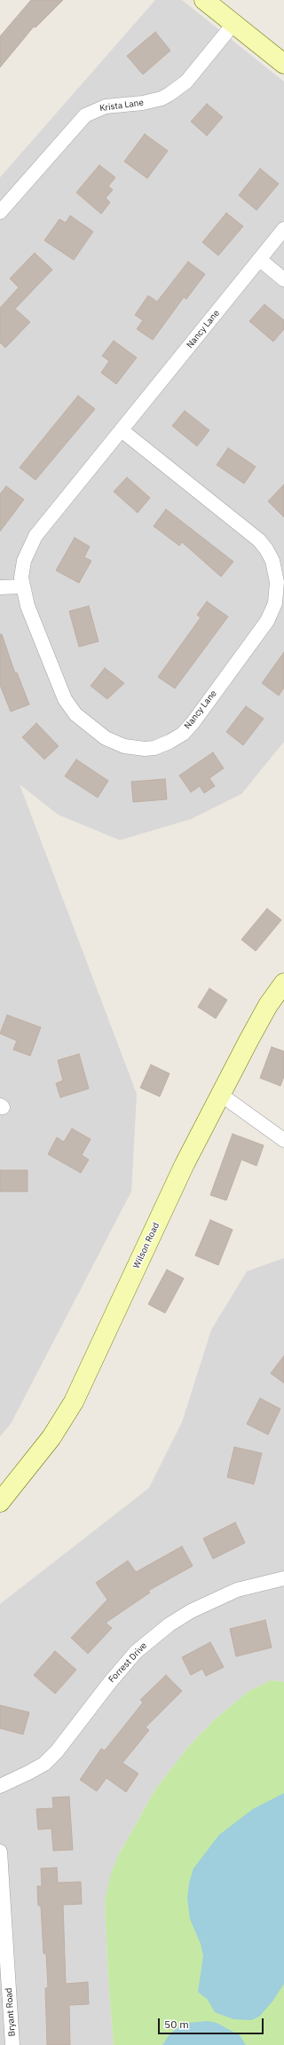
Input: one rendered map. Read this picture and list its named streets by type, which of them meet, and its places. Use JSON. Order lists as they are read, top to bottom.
{
  "streets": {
    "street": [
      "Krista Lane",
      "Nancy Lane",
      "Wilson Road",
      "Forrest Drive",
      "Bryant Road"
    ]
  },
  "scale_bar": "50 m"
}
